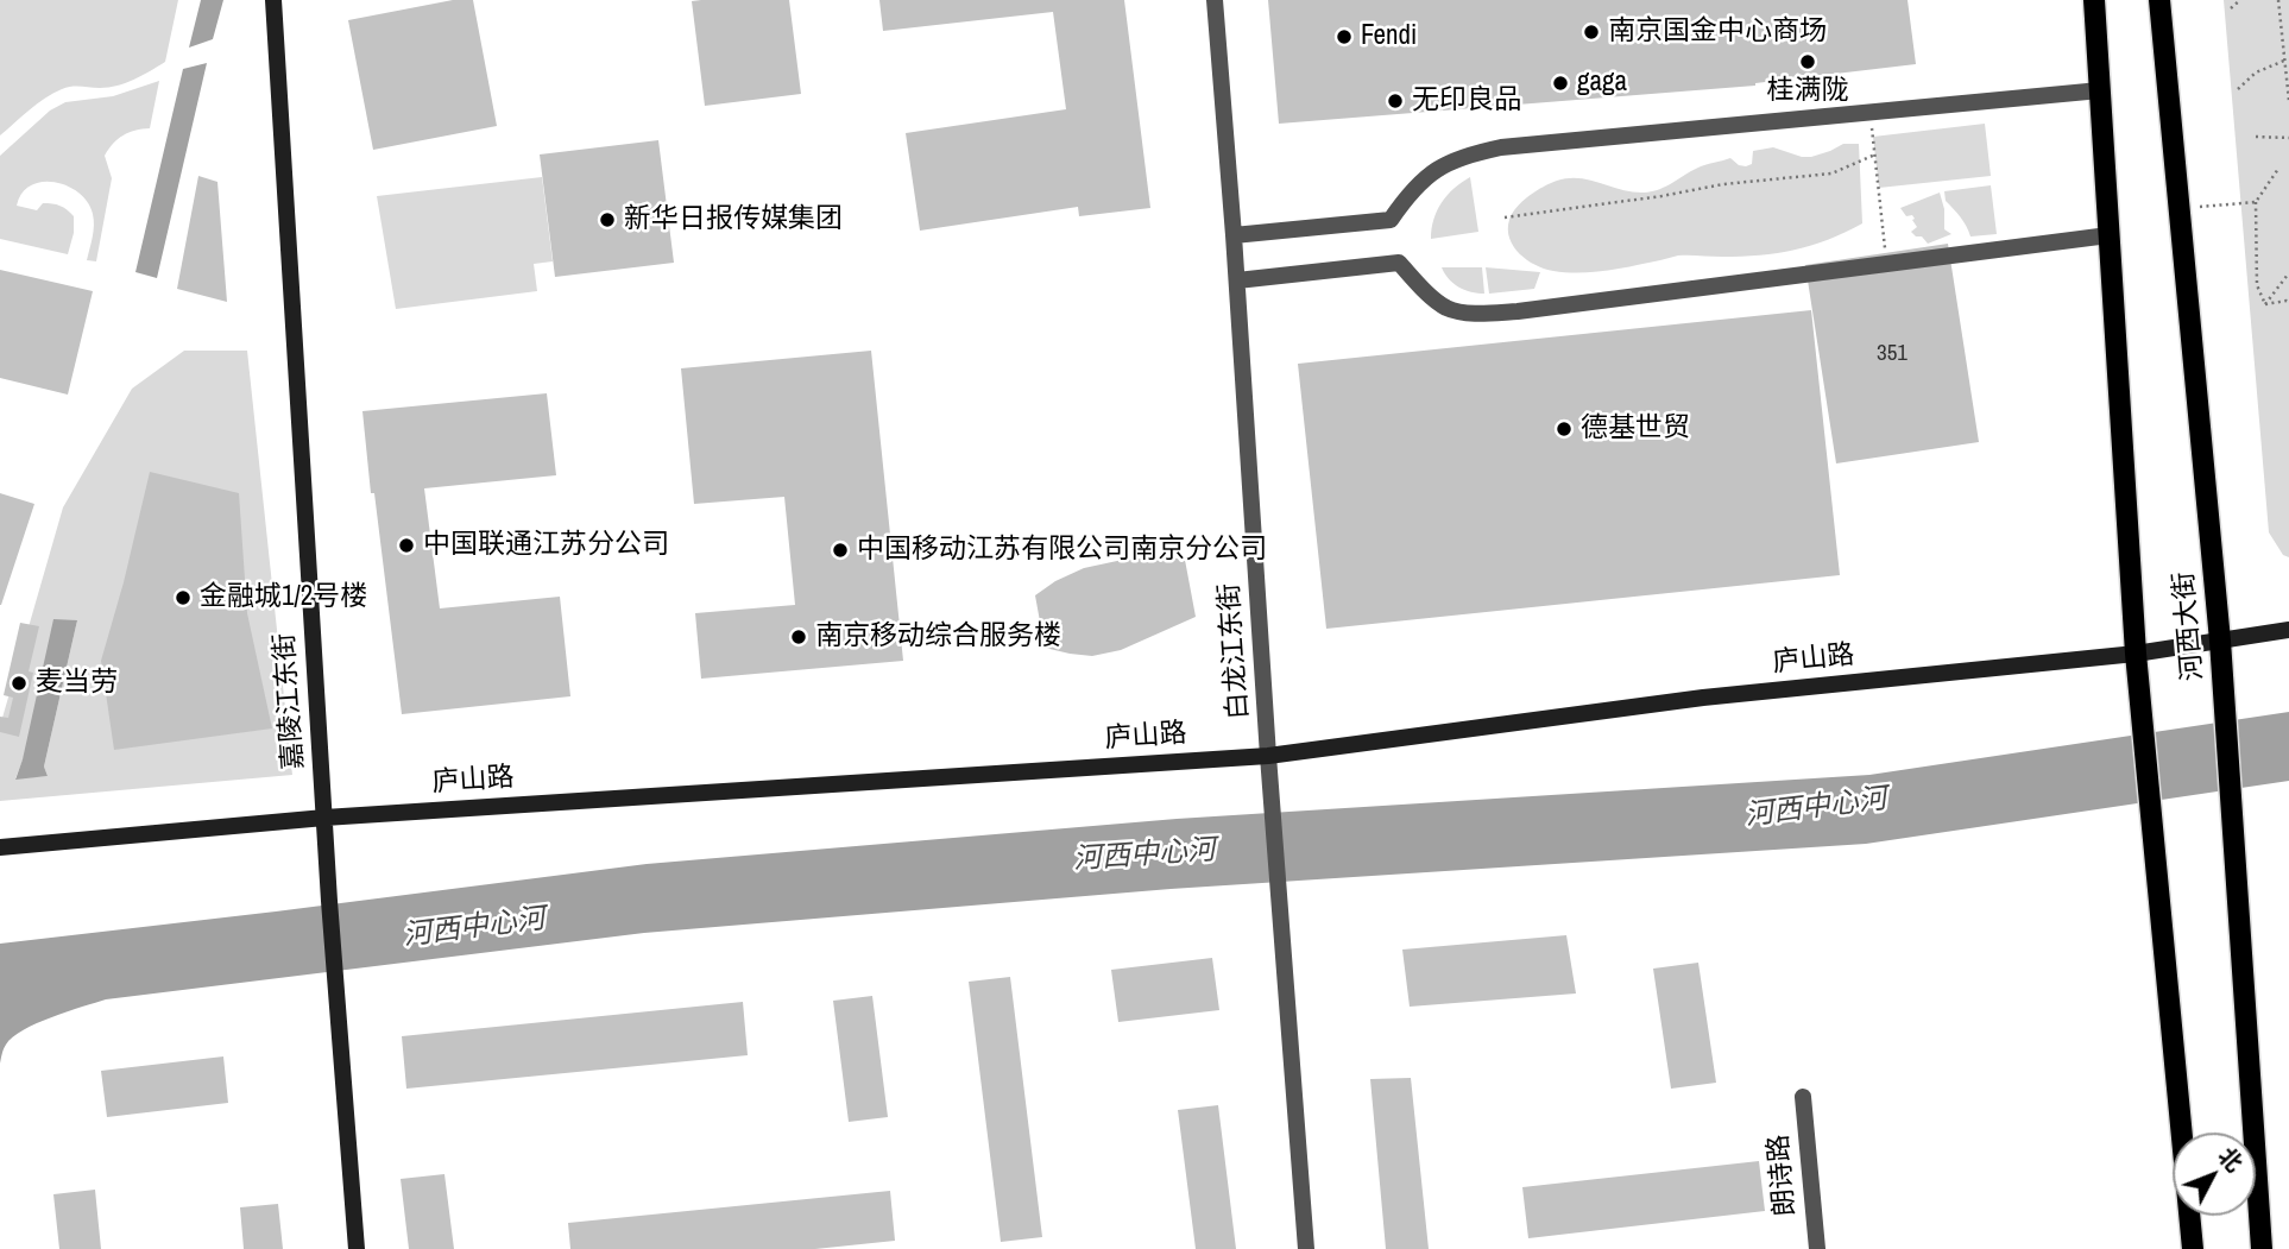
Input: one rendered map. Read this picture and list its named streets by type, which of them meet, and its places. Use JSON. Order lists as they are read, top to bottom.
{
  "streets": {
    "main road": ["河西大街", "庐山路", "嘉陵江东街"],
    "street": ["白龙江东街", "朗诗路"]
  },
  "crossings": [
    ["河西大街", "庐山路"],
    ["白龙江东街", "庐山路"],
    ["庐山路", "嘉陵江东街"]
  ],
  "water": ["河西中心河"],
  "places": [
    "南京国金中心商场",
    "Fendi",
    "桂满陇",
    "gaga",
    "无印良品",
    "新华日报传媒集团",
    "德基世贸",
    "中国联通江苏分公司",
    "中国移动江苏有限公司南京分公司",
    "金融城1/2号楼",
    "南京移动综合服务楼",
    "麦当劳"
  ],
  "house_numbers": ["351"],
  "north": "top right"
}
